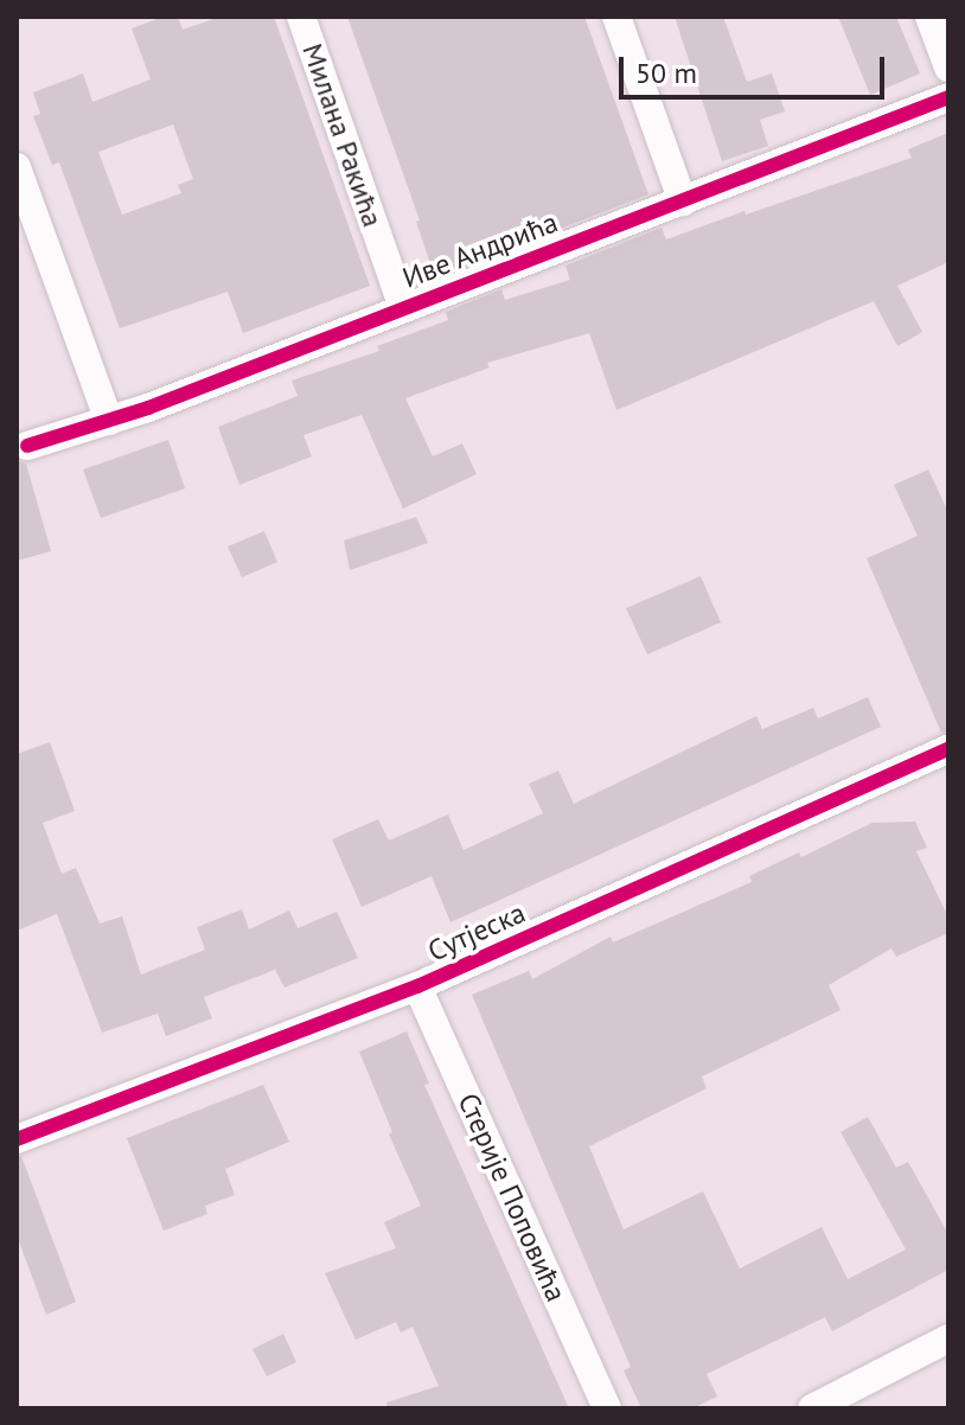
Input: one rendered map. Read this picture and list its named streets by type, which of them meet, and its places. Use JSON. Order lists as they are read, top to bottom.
{
  "streets": {
    "street": [
      "Милана Ракића",
      "Иве Андрића",
      "Сутјеска",
      "Стерије Поповића"
    ]
  },
  "crossings": [
    ["Милана Ракића", "Иве Андрића"],
    ["Сутјеска", "Стерије Поповића"]
  ],
  "scale_bar": "50 m"
}
